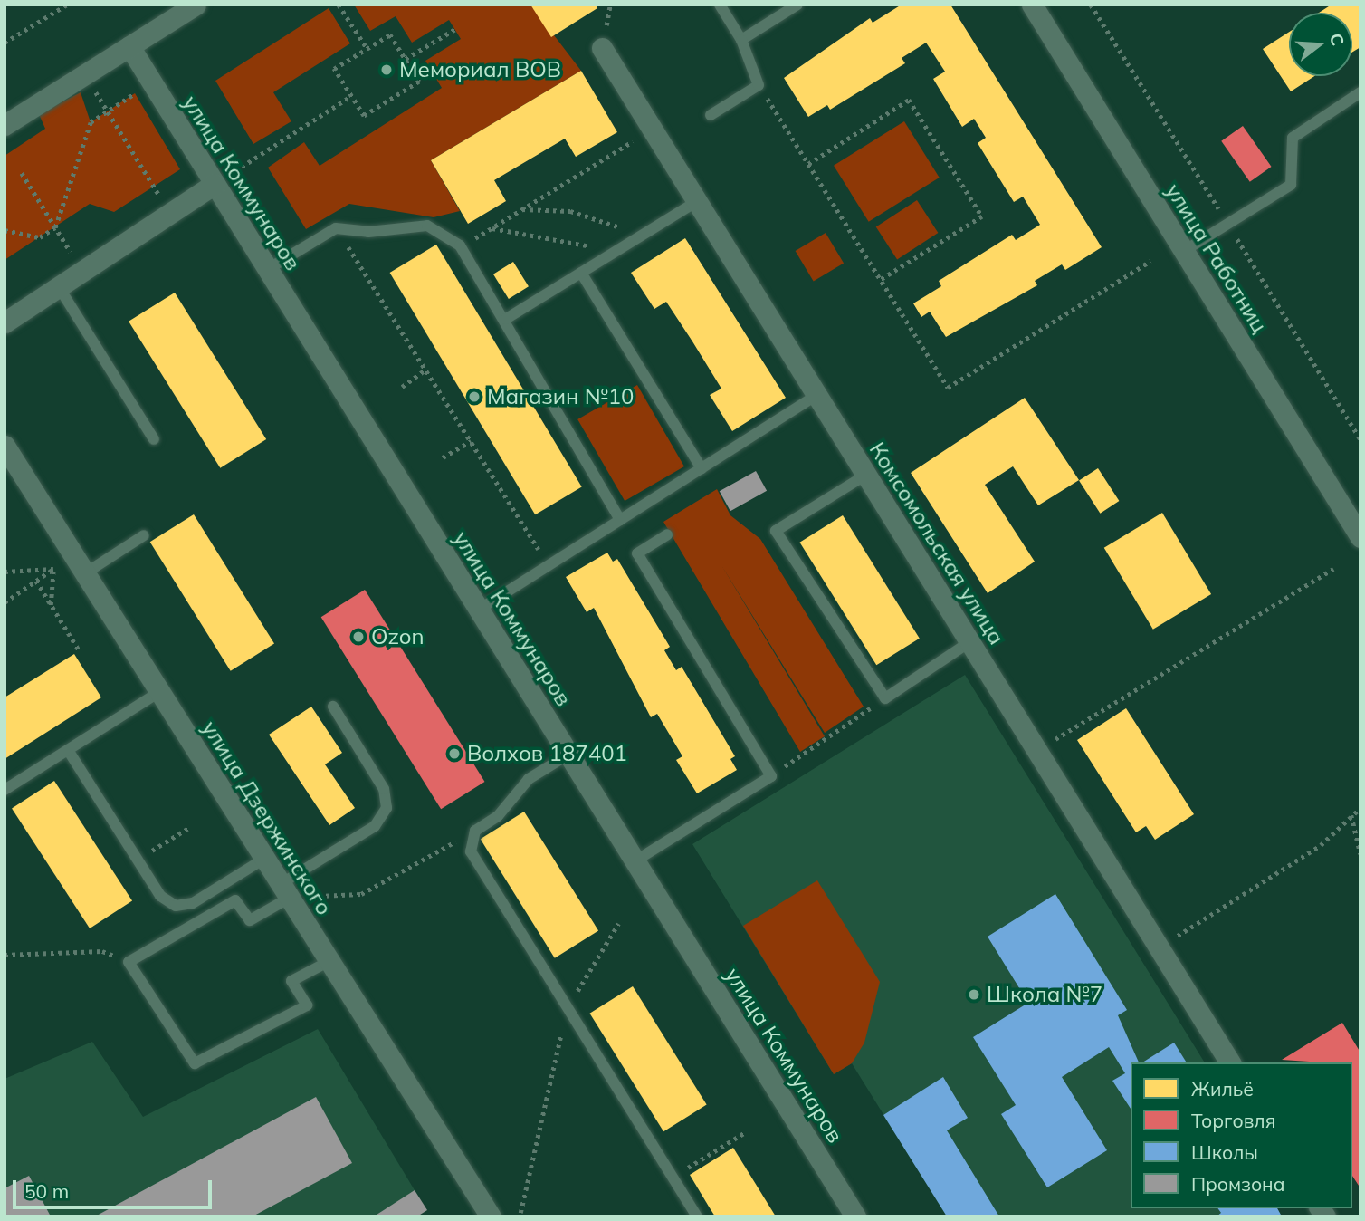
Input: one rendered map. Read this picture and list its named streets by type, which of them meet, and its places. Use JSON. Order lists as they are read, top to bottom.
{
  "streets": {
    "street": [
      "улица Коммунаров",
      "улица Работниц",
      "Комсомольская улица",
      "улица Дзержинского"
    ]
  },
  "places": [
    "Мемориал ВОВ",
    "Магазин №10",
    "Ozon",
    "Волхов 187401",
    "Школа №7"
  ],
  "legend": [
    "Жильё",
    "Торговля",
    "Школы",
    "Промзона"
  ],
  "scale_bar": "50 m",
  "north": "right"
}
